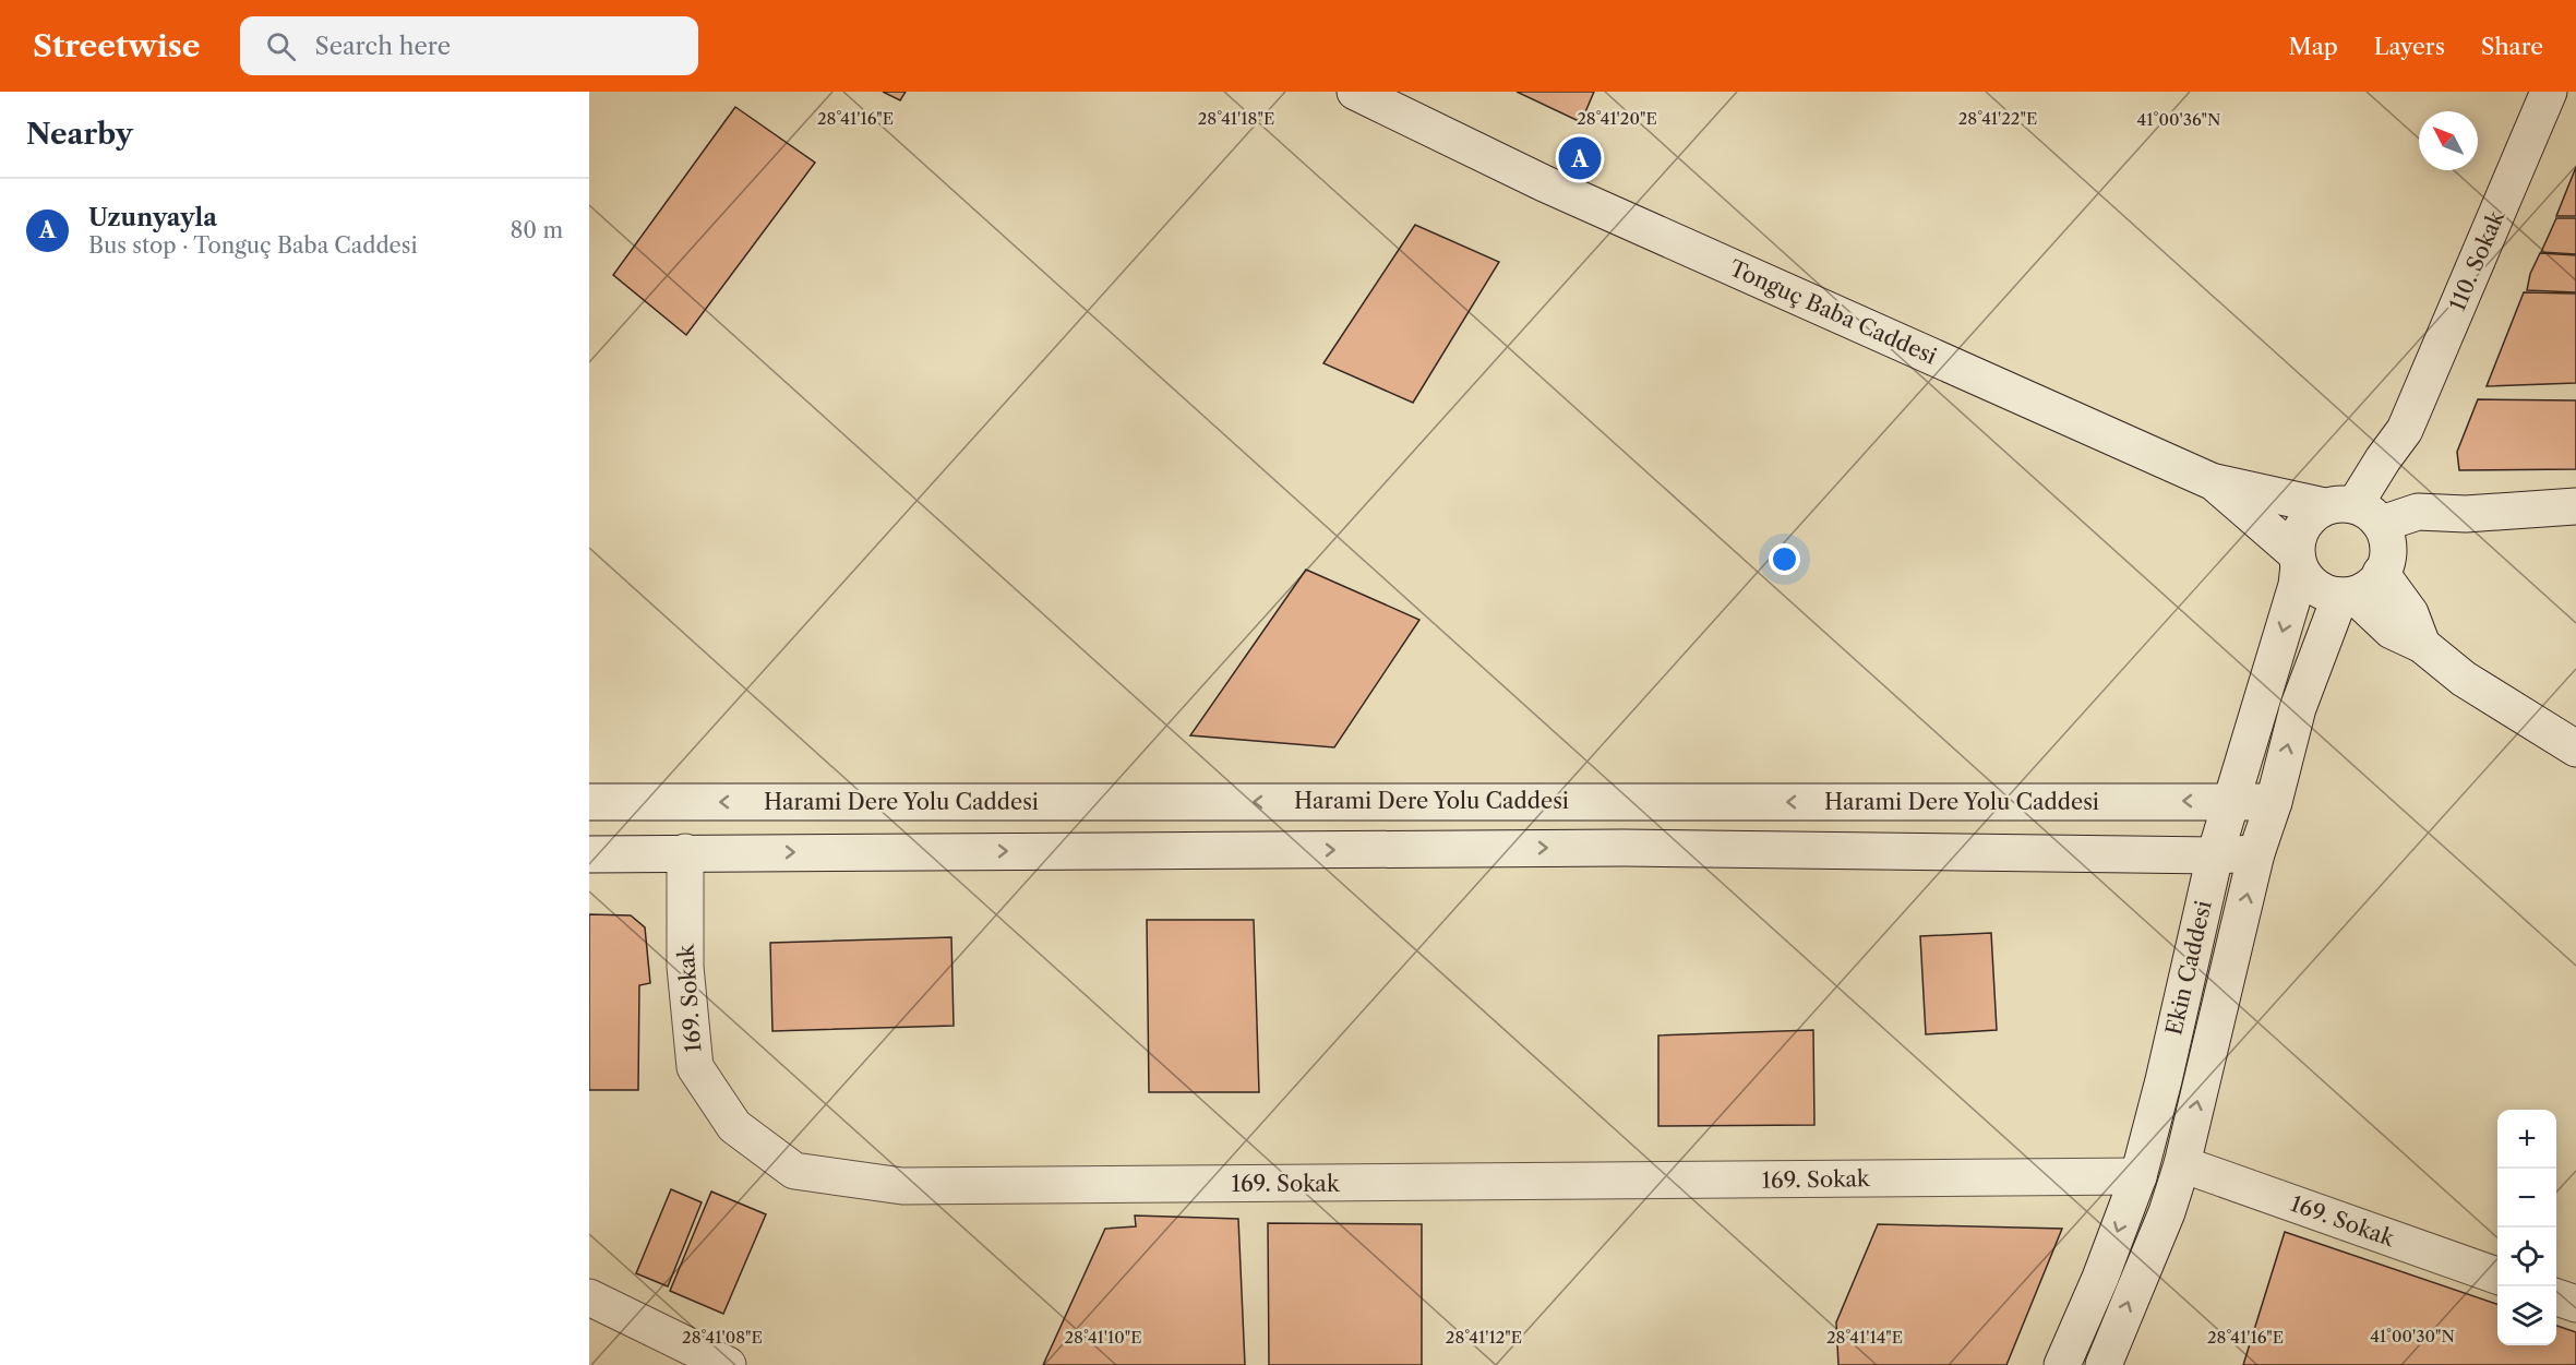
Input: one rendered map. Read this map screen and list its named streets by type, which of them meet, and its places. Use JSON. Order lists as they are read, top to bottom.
{
  "streets": {
    "street": [
      "110. Sokak",
      "Tonguç Baba Caddesi",
      "Harami Dere Yolu Caddesi",
      "Ekin Caddesi",
      "169. Sokak"
    ]
  },
  "crossings": [
    ["110. Sokak", "Tonguç Baba Caddesi"],
    ["110. Sokak", "Ekin Caddesi"],
    ["Tonguç Baba Caddesi", "Ekin Caddesi"],
    ["Harami Dere Yolu Caddesi", "Ekin Caddesi"],
    ["Ekin Caddesi", "169. Sokak"]
  ],
  "north": "top left",
  "page": {
    "header": "Streetwise",
    "search": "Search here",
    "nav": ["Map", "Layers", "Share"],
    "heading": "Nearby",
    "pins": "A",
    "list": [
      {
        "mark": "A",
        "name": "Uzunyayla",
        "note": "Bus stop · Tonguç Baba Caddesi",
        "value": "80 m"
      }
    ],
    "map_buttons": ["+", "−"]
  },
  "coordinates": [
    "28°41'16\"E",
    "28°41'18\"E",
    "28°41'20\"E",
    "28°41'22\"E",
    "41°00'36\"N",
    "41°00'30\"N",
    "28°41'08\"E",
    "28°41'10\"E",
    "28°41'12\"E",
    "28°41'14\"E"
  ]
}
